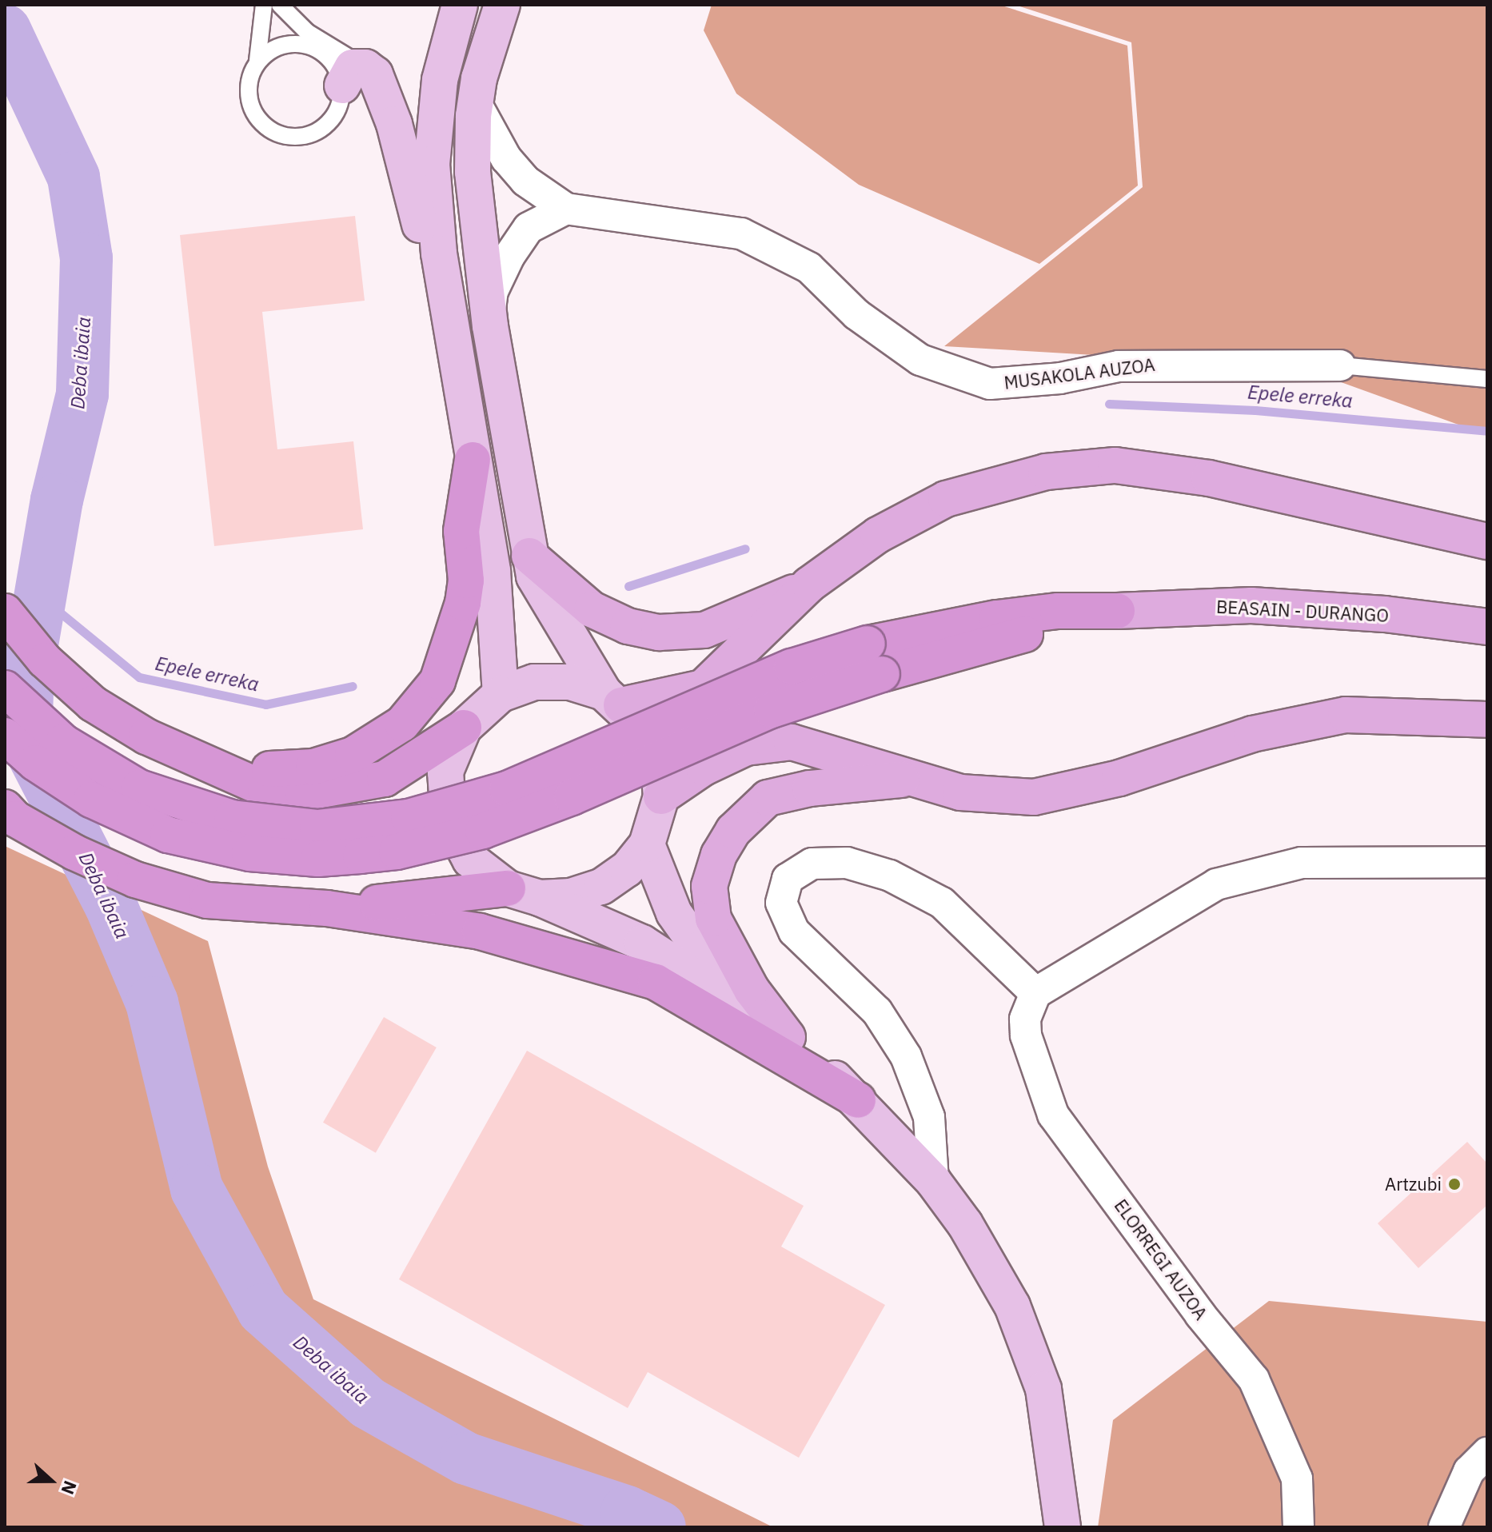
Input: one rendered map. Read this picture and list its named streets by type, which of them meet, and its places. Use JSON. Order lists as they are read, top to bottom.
{
  "streets": {
    "highway": ["BEASAIN - DURANGO"],
    "street": ["MUSAKOLA AUZOA", "ELORREGI AUZOA"]
  },
  "water": ["Deba ibaia", "Epele erreka"],
  "places": ["Artzubi"],
  "north": "right"
}
